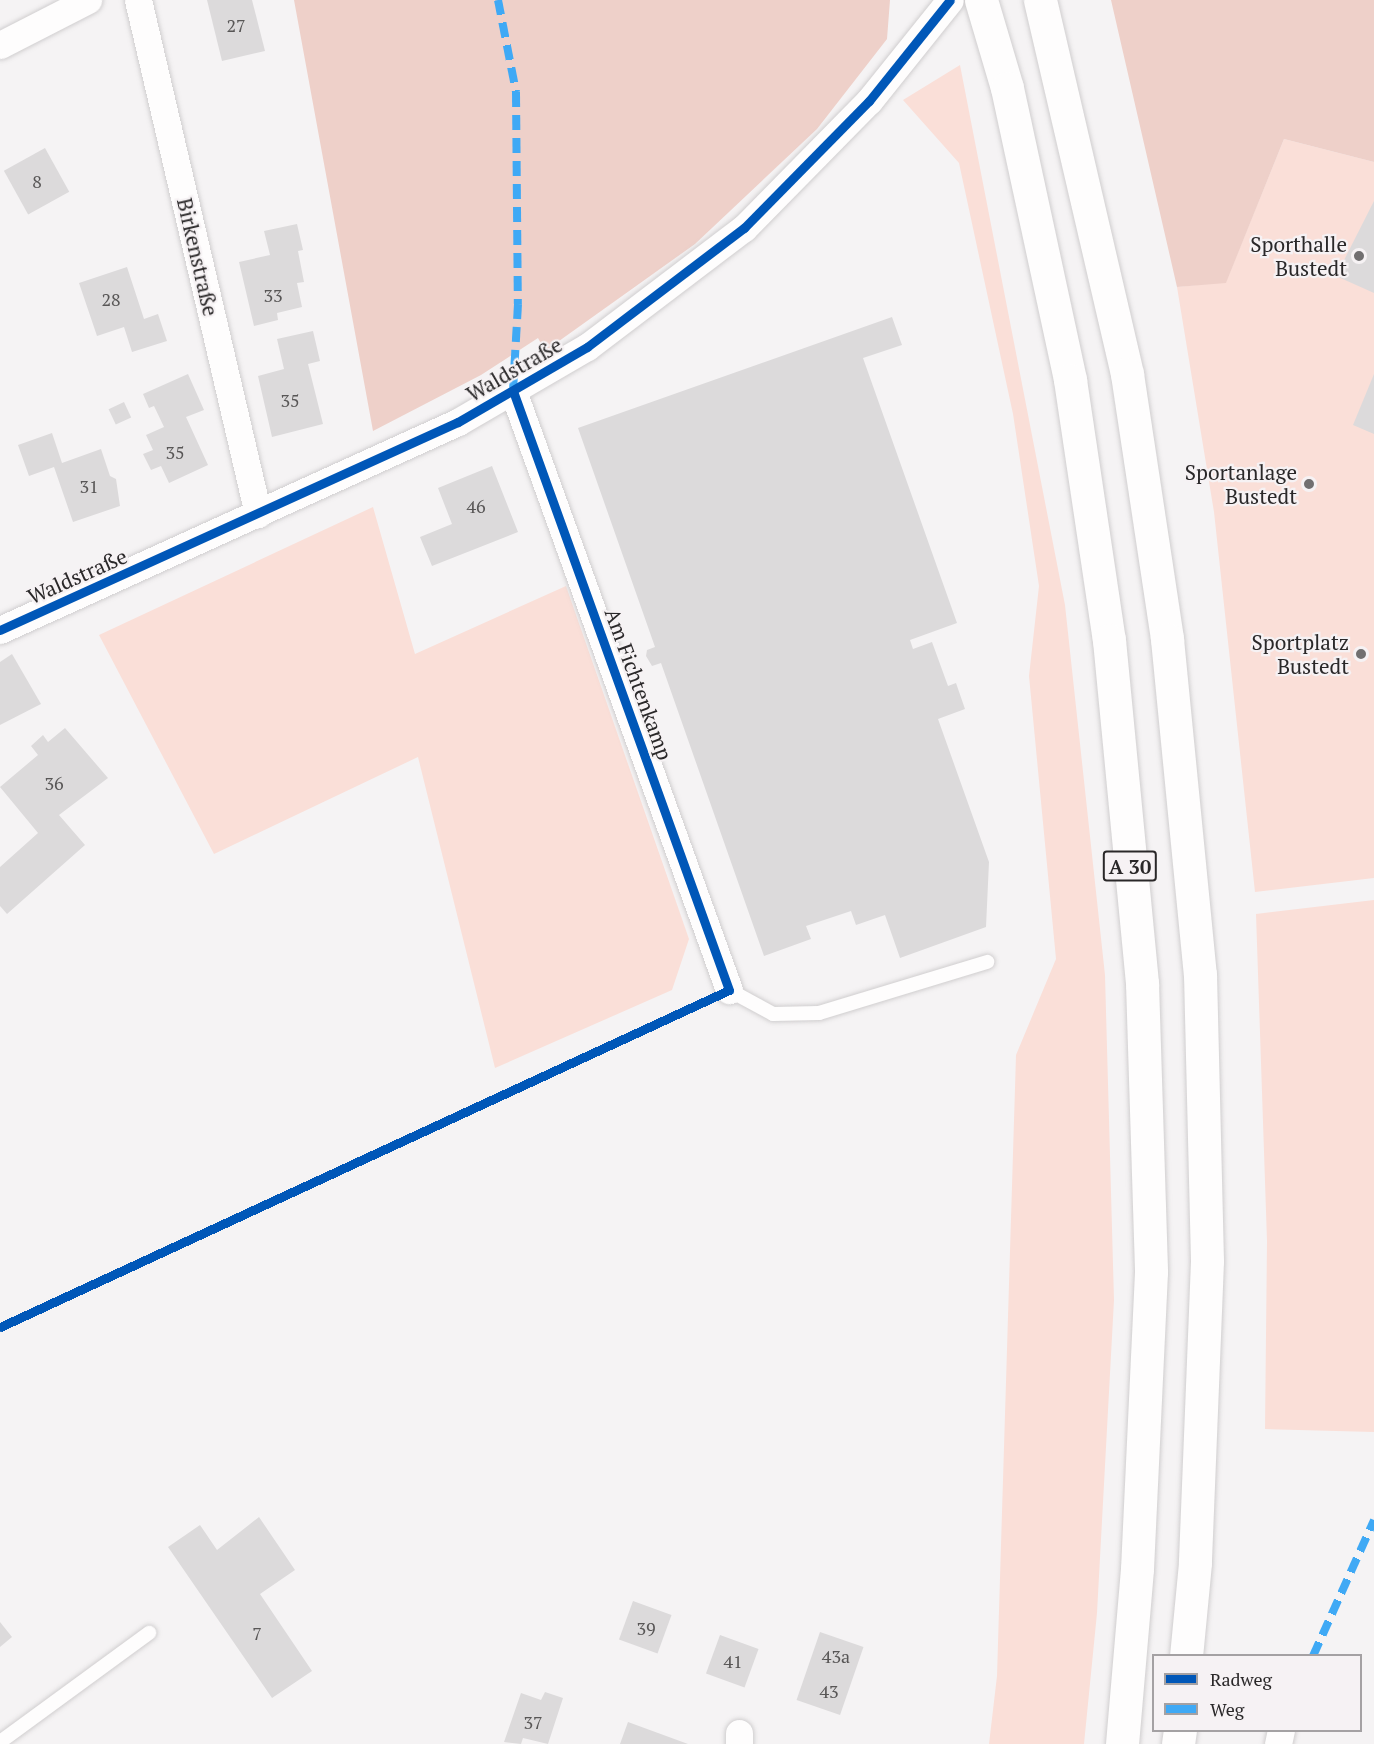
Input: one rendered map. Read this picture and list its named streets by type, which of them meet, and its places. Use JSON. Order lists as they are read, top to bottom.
{
  "streets": {
    "highway": ["A 30"],
    "street": ["Birkenstraße", "Waldstraße", "Am Fichtenkamp"]
  },
  "crossings": [
    ["Birkenstraße", "Waldstraße"],
    ["Waldstraße", "Am Fichtenkamp"]
  ],
  "places": ["Sporthalle Bustedt", "Sportanlage Bustedt", "Sportplatz Bustedt"],
  "house_numbers": [
    "27",
    "8",
    "33",
    "28",
    "35",
    "35",
    "31",
    "46",
    "36",
    "39",
    "7",
    "43a",
    "41",
    "43",
    "37"
  ],
  "legend": ["Radweg", "Weg"]
}
